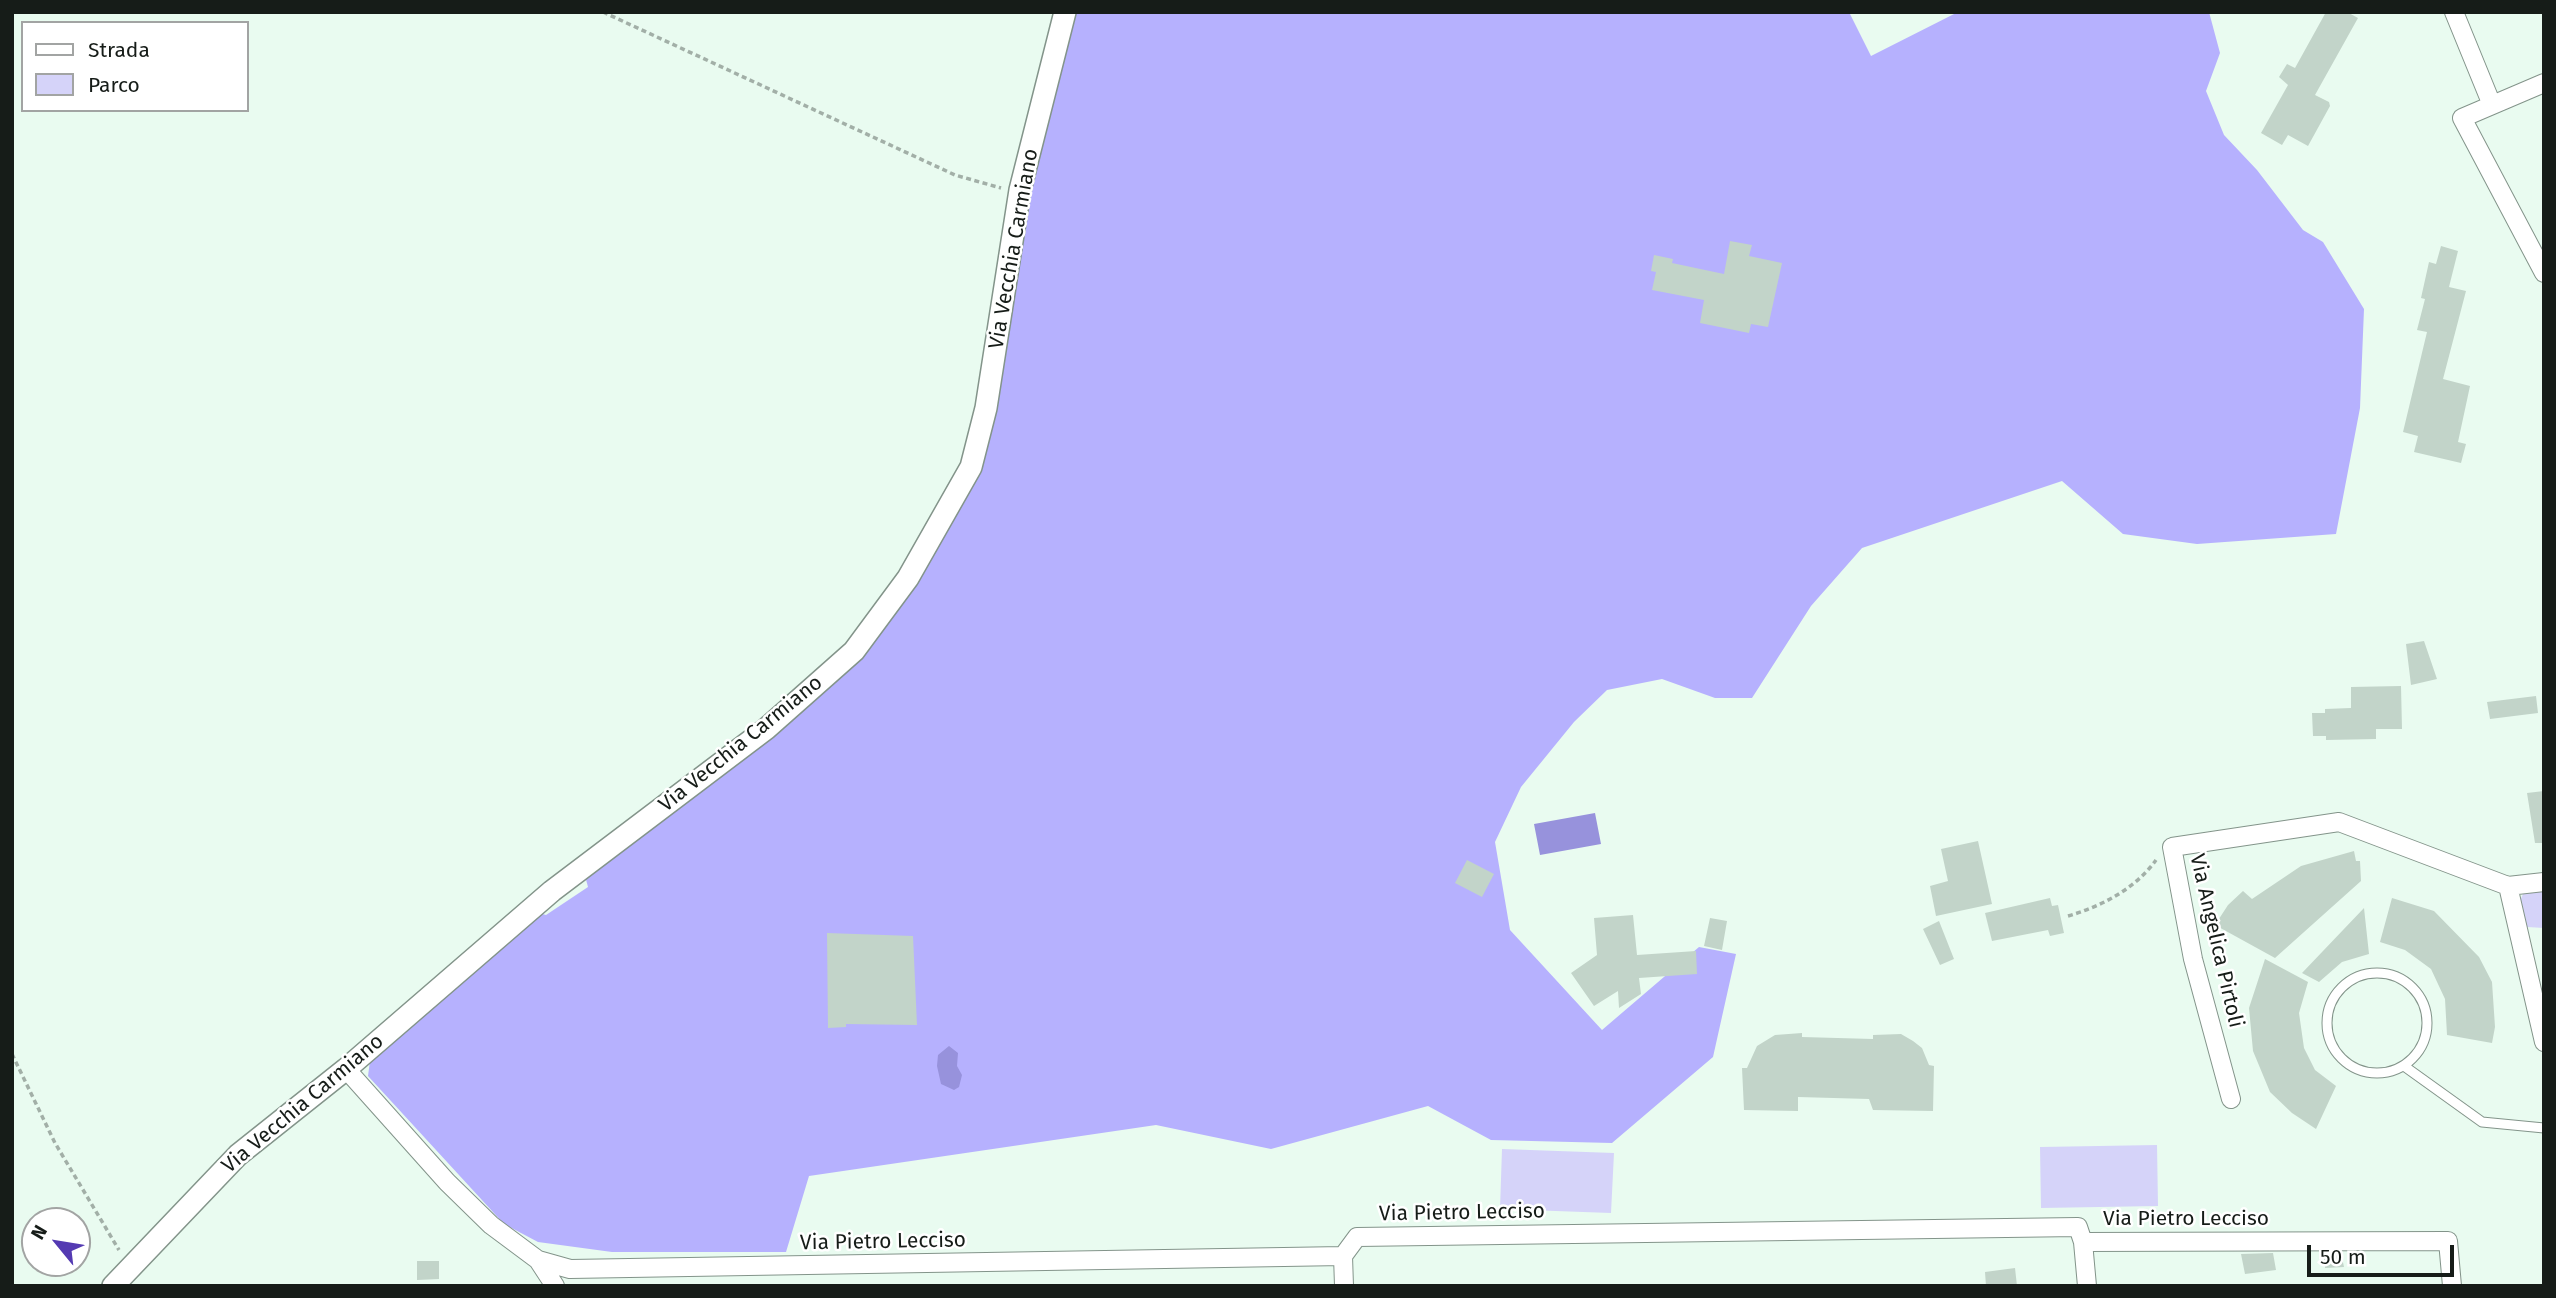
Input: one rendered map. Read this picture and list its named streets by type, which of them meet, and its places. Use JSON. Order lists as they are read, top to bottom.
{
  "streets": {
    "street": ["Via Vecchia Carmiano", "Via Angelica Pirtoli", "Via Pietro Lecciso"]
  },
  "crossings": [
    ["Via Vecchia Carmiano", "Via Pietro Lecciso"]
  ],
  "legend": ["Strada", "Parco"],
  "scale_bar": "50 m",
  "north": "top left"
}
